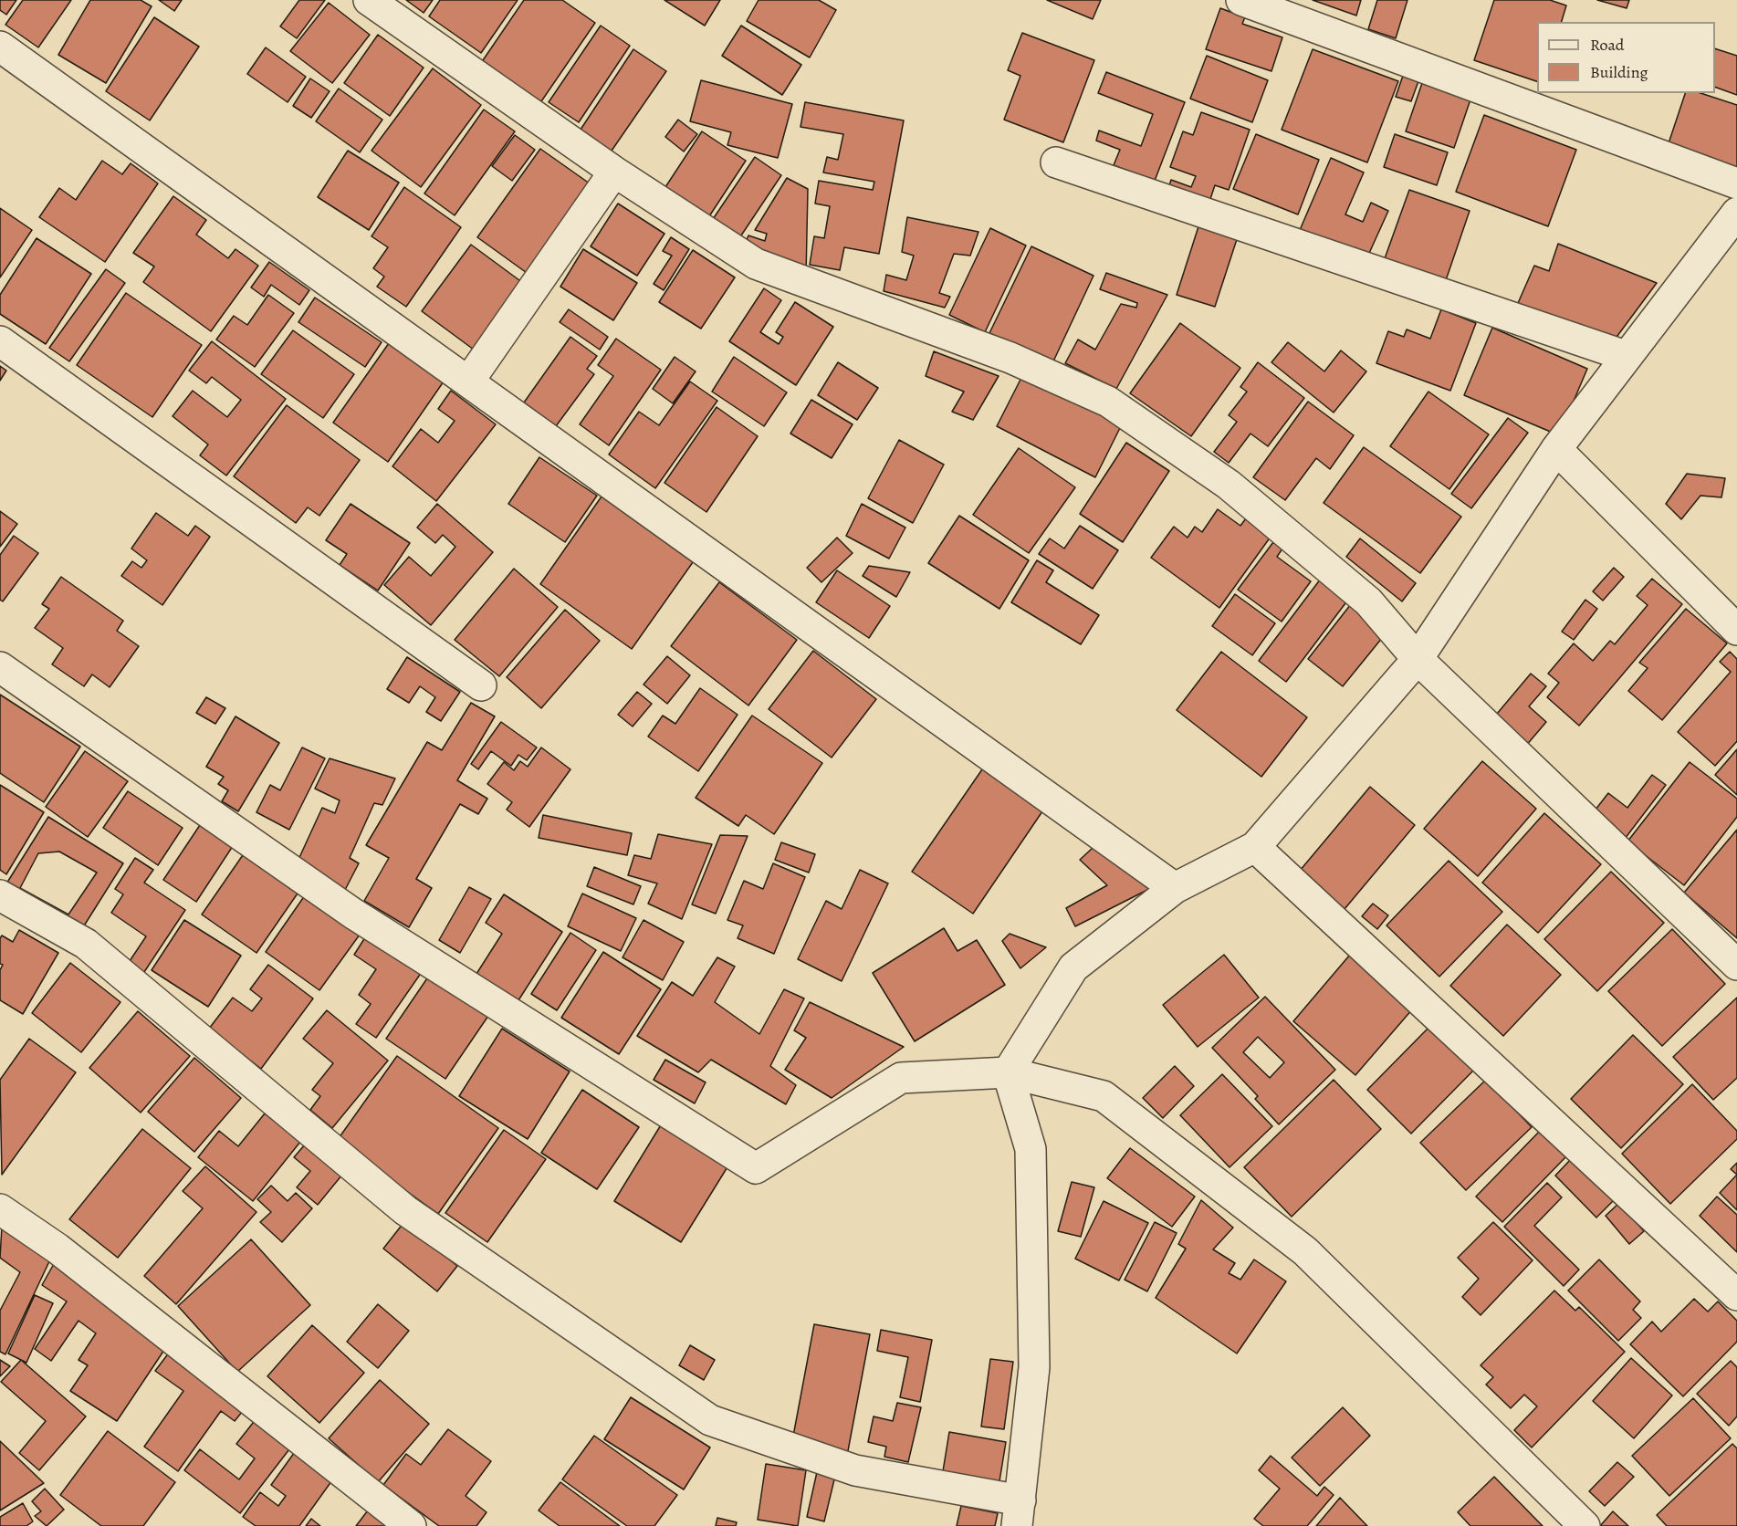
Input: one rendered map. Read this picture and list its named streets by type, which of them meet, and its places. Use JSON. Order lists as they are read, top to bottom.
{
  "legend": ["Road", "Building"]
}
